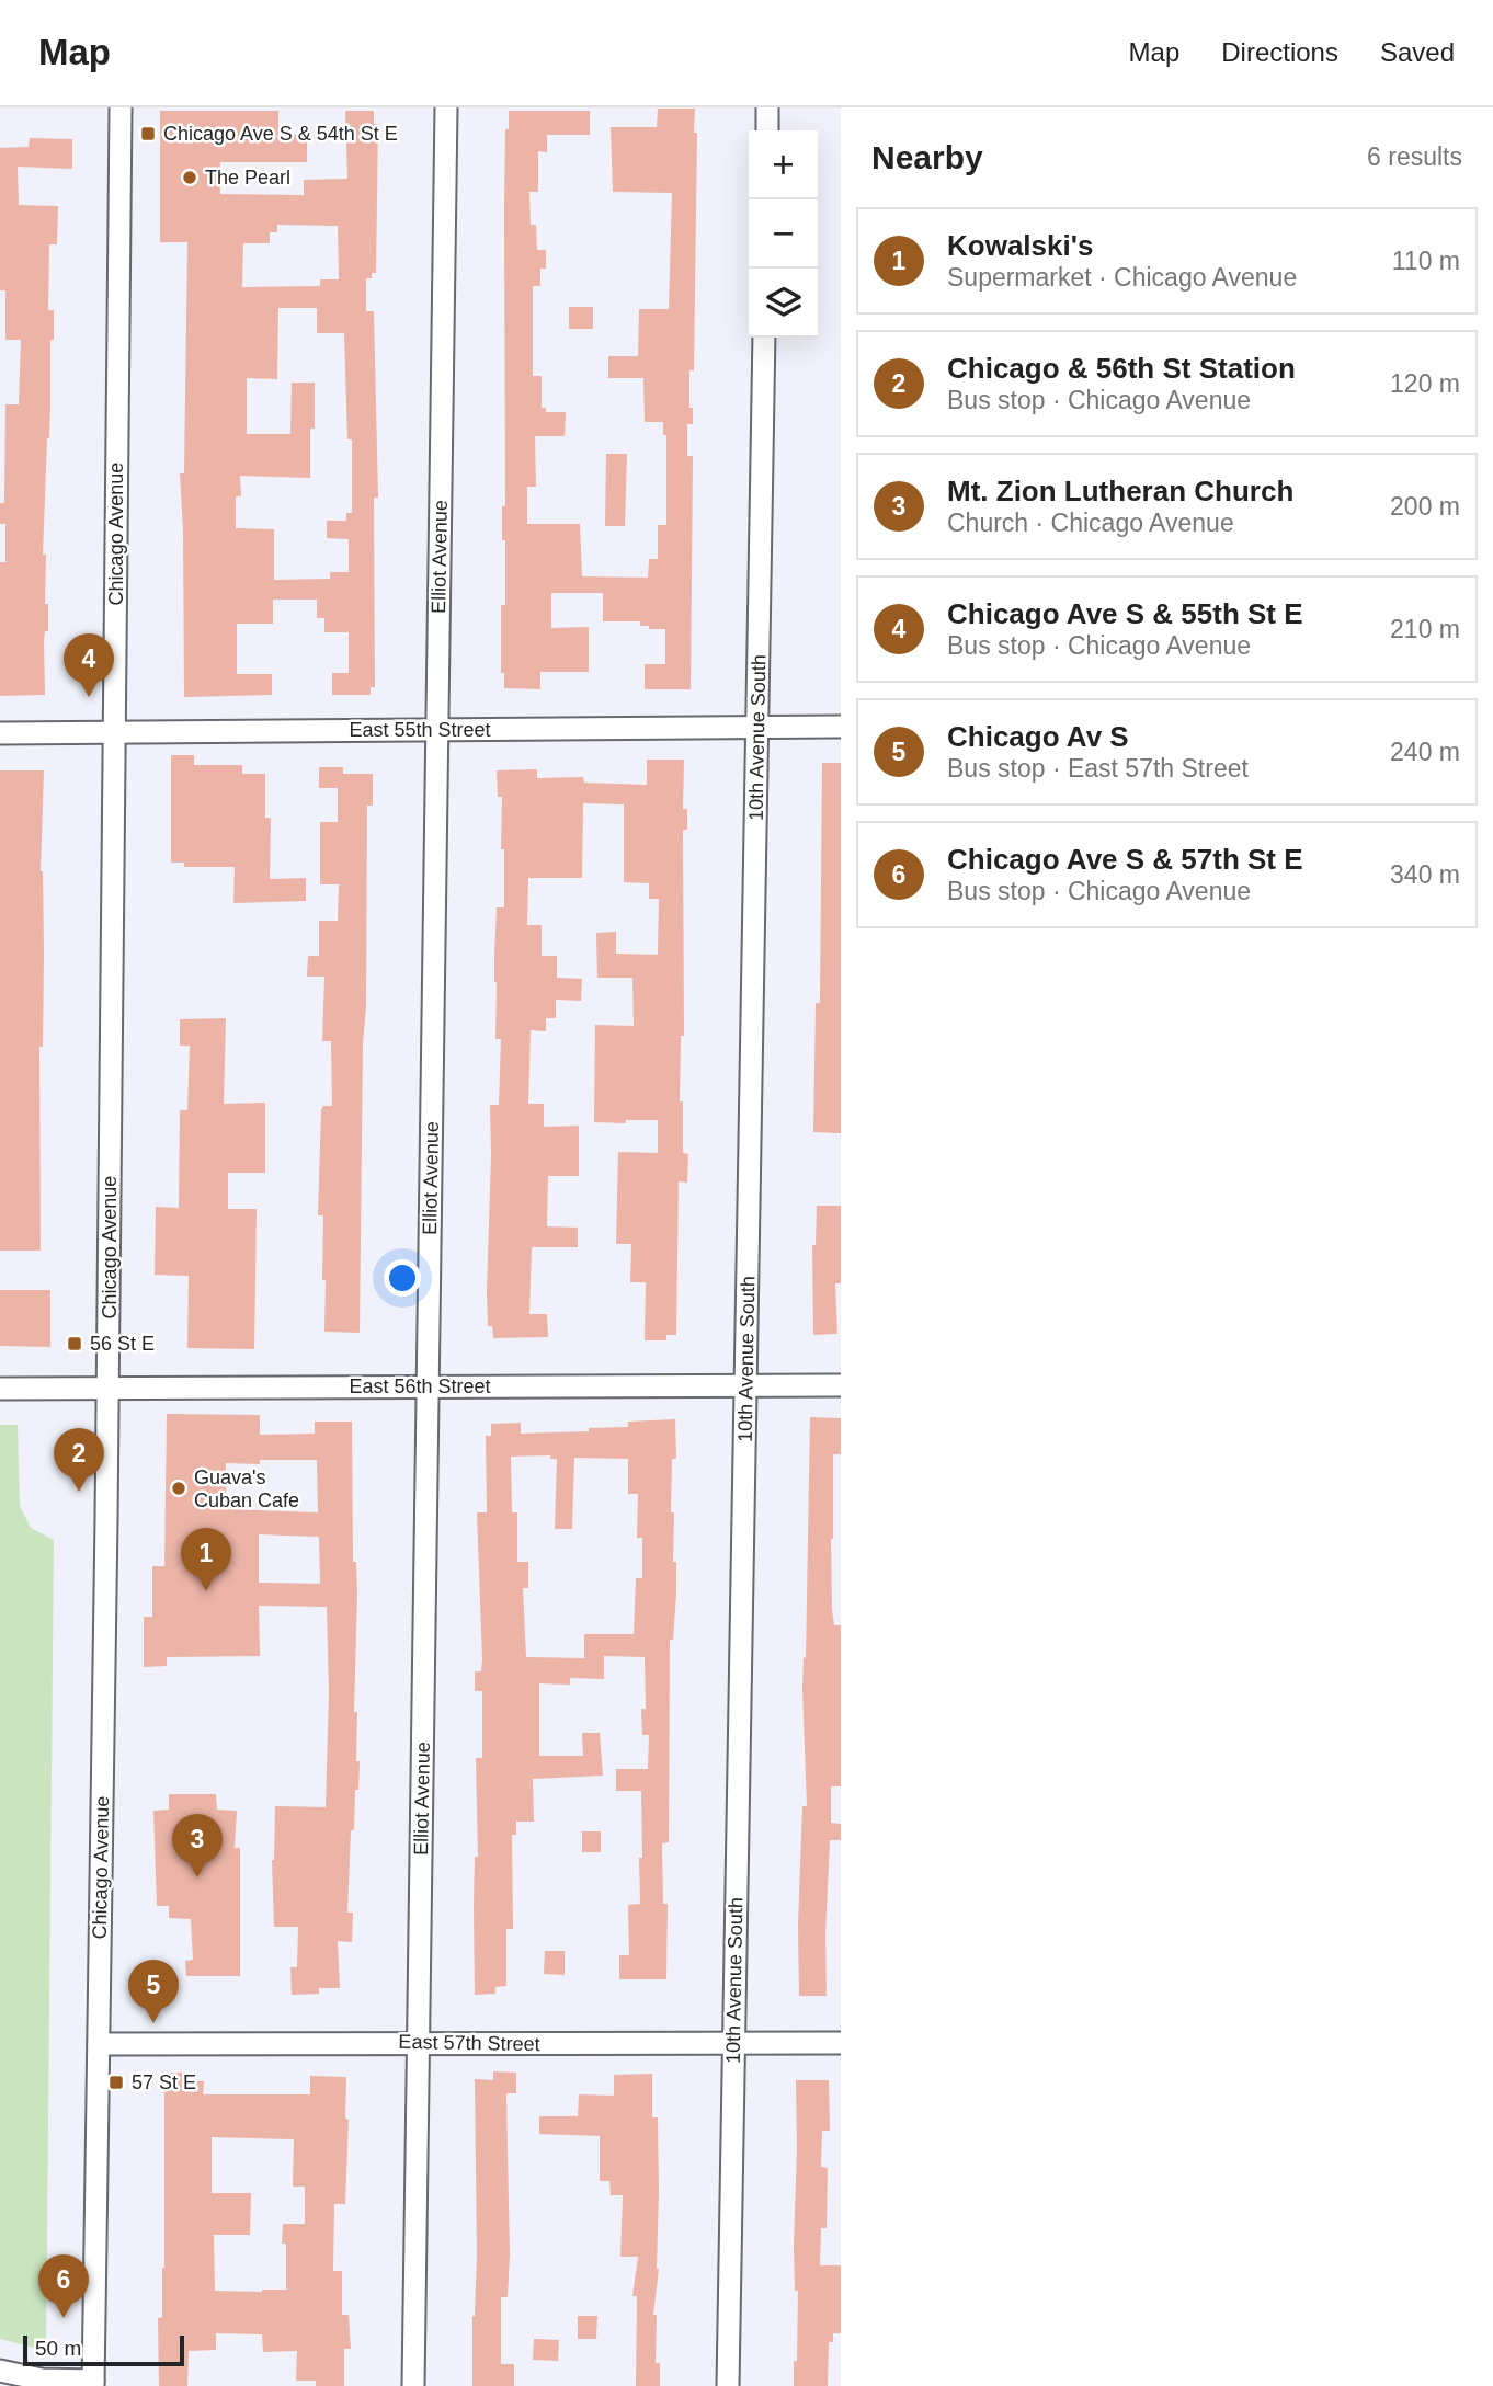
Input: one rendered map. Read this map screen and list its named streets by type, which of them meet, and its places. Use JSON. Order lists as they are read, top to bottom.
{
  "streets": {
    "street": [
      "Chicago Avenue",
      "Elliot Avenue",
      "East 55th Street",
      "10th Avenue South",
      "East 56th Street",
      "East 57th Street"
    ]
  },
  "crossings": [
    ["Chicago Avenue", "East 55th Street"],
    ["Chicago Avenue", "East 56th Street"],
    ["Chicago Avenue", "East 57th Street"],
    ["Elliot Avenue", "East 55th Street"],
    ["Elliot Avenue", "East 56th Street"],
    ["Elliot Avenue", "East 57th Street"],
    ["East 55th Street", "10th Avenue South"],
    ["10th Avenue South", "East 56th Street"],
    ["10th Avenue South", "East 57th Street"]
  ],
  "places": {
    "transit": ["Chicago Ave S & 54th St E", "56 St E", "57 St E"],
    "other": ["The Pearl", "Guava's Cuban Cafe"]
  },
  "scale_bar": "50 m",
  "page": {
    "header": "Map",
    "nav": ["Map", "Directions", "Saved"],
    "heading": ["Nearby", "6 results"],
    "map_buttons": ["+", "−"],
    "list": [
      {
        "mark": "1",
        "name": "Kowalski's",
        "note": "Supermarket · Chicago Avenue",
        "value": "110 m"
      },
      {
        "mark": "2",
        "name": "Chicago & 56th St Station",
        "note": "Bus stop · Chicago Avenue",
        "value": "120 m"
      },
      {
        "mark": "3",
        "name": "Mt. Zion Lutheran Church",
        "note": "Church · Chicago Avenue",
        "value": "200 m"
      },
      {
        "mark": "4",
        "name": "Chicago Ave S & 55th St E",
        "note": "Bus stop · Chicago Avenue",
        "value": "210 m"
      },
      {
        "mark": "5",
        "name": "Chicago Av S",
        "note": "Bus stop · East 57th Street",
        "value": "240 m"
      },
      {
        "mark": "6",
        "name": "Chicago Ave S & 57th St E",
        "note": "Bus stop · Chicago Avenue",
        "value": "340 m"
      }
    ],
    "pins": [
      "4",
      "2",
      "1",
      "3",
      "5",
      "6"
    ],
    "scale": "50 m"
  }
}
